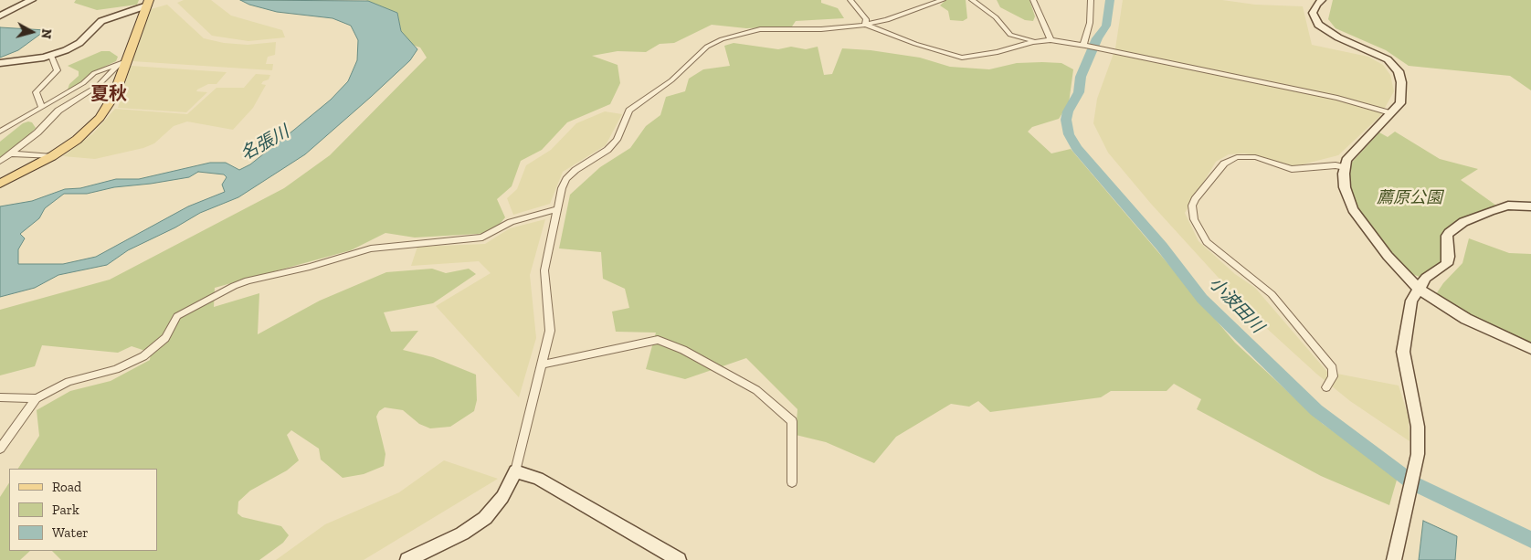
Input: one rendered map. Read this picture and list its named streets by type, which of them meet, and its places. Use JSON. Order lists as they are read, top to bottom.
{
  "districts": ["夏秋"],
  "water": ["名張川", "小波田川"],
  "parks": ["薦原公園"],
  "legend": ["Road", "Park", "Water"],
  "north": "right"
}
